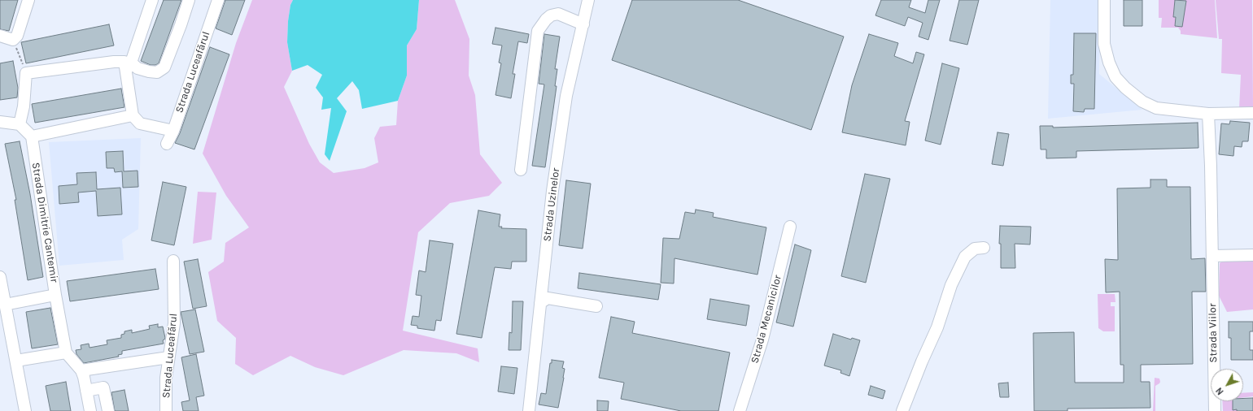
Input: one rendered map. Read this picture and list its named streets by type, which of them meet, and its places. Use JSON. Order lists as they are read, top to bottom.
{
  "streets": {
    "street": [
      "Strada Luceafărul",
      "Strada Uzinelor",
      "Strada Dimitrie Cantemir",
      "Strada Mecanicilor",
      "Strada Viilor"
    ]
  },
  "north": "bottom left"
}
